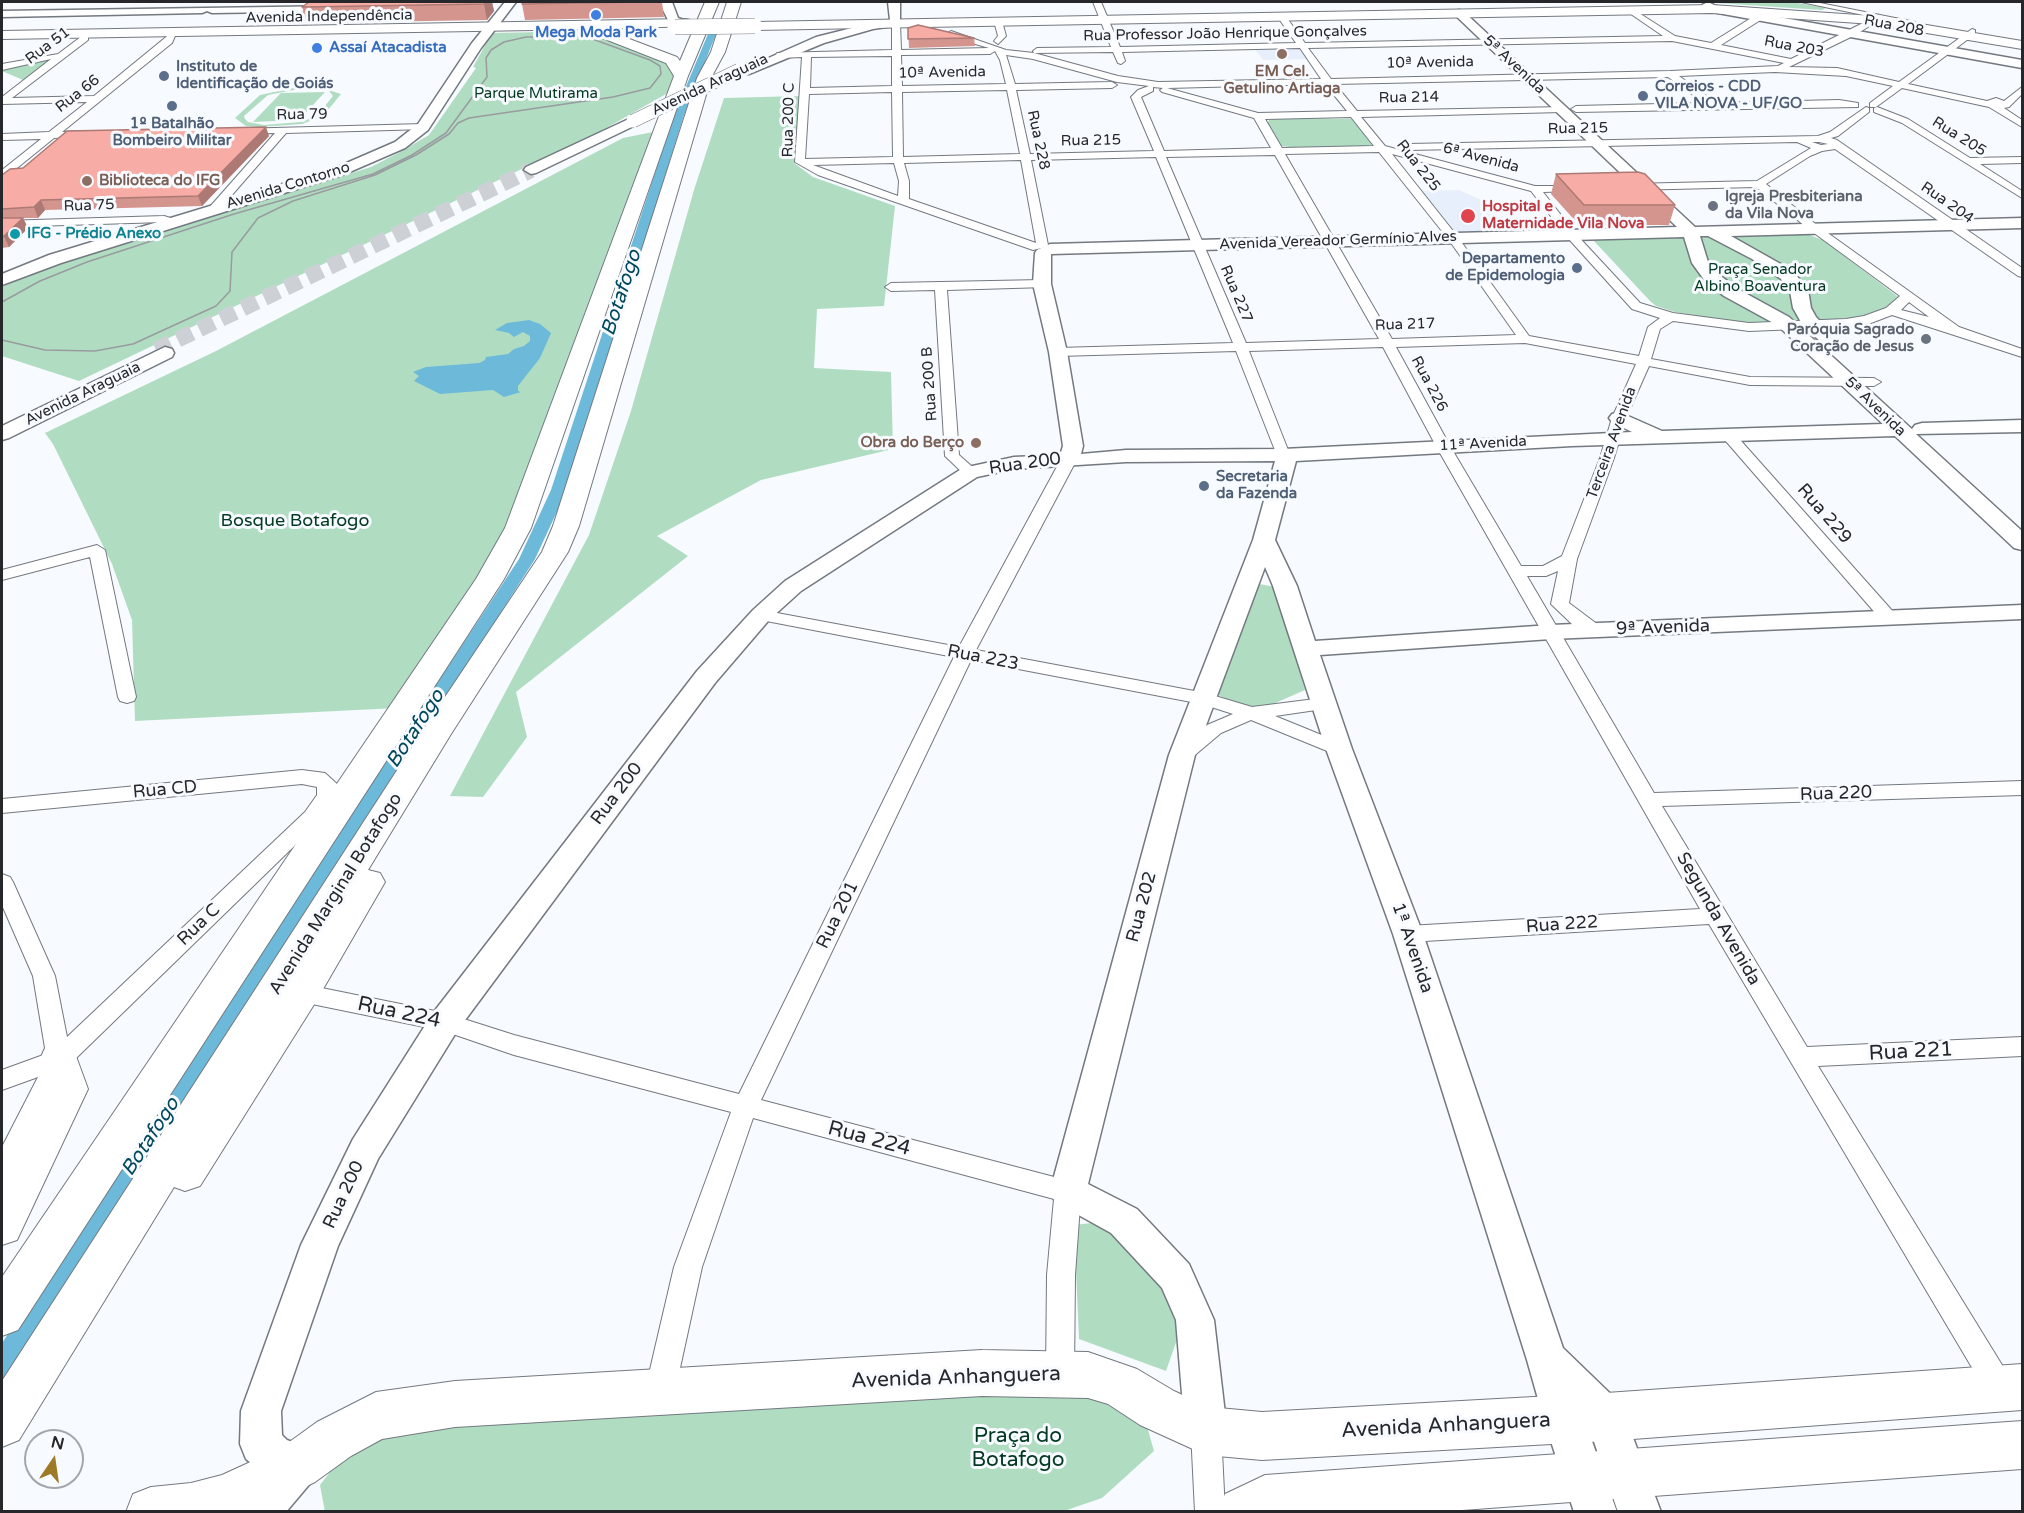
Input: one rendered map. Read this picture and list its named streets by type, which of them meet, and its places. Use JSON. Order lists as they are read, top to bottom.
{
  "streets": {
    "main road": ["Avenida Independência", "Avenida Marginal Botafogo", "Avenida Anhanguera"],
    "street": [
      "Rua 208",
      "Rua Professor João Henrique Gonçalves",
      "Rua 51",
      "Rua 203",
      "10ª Avenida",
      "5ª Avenida",
      "Avenida Araguaia",
      "Rua 66",
      "Rua 214",
      "Rua 79",
      "Rua 200 C",
      "Rua 215",
      "Rua 205",
      "Rua 228",
      "6ª Avenida",
      "Rua 225",
      "Avenida Contorno",
      "Rua 204",
      "Rua 75",
      "Avenida Vereador Germínio Alves",
      "Rua 227",
      "Rua 217",
      "Rua 200 B",
      "Rua 226",
      "Terceira Avenida",
      "11ª Avenida",
      "Rua 200",
      "Rua 229",
      "9ª Avenida",
      "Rua 223",
      "Rua CD",
      "Rua 220",
      "Rua 202",
      "Rua 201",
      "Segunda Avenida",
      "Rua C",
      "Rua 222",
      "1ª Avenida",
      "Rua 224",
      "Rua 221"
    ]
  },
  "crossings": [
    ["Avenida Independência", "Rua 208"],
    ["Avenida Independência", "Rua 51"],
    ["Avenida Independência", "Rua 203"],
    ["Avenida Independência", "10ª Avenida"],
    ["Avenida Independência", "5ª Avenida"],
    ["Avenida Independência", "Avenida Araguaia"],
    ["Avenida Independência", "Rua 66"],
    ["Avenida Independência", "Rua 225"],
    ["Avenida Independência", "Avenida Contorno"],
    ["Avenida Independência", "Avenida Marginal Botafogo"],
    ["Rua 208", "10ª Avenida"],
    ["Rua Professor João Henrique Gonçalves", "Rua 203"],
    ["Rua Professor João Henrique Gonçalves", "5ª Avenida"],
    ["Rua Professor João Henrique Gonçalves", "Rua 225"],
    ["Rua 203", "10ª Avenida"],
    ["10ª Avenida", "5ª Avenida"],
    ["10ª Avenida", "Rua 200 C"],
    ["10ª Avenida", "Rua 228"],
    ["10ª Avenida", "Rua 225"],
    ["5ª Avenida", "Rua 214"],
    ["5ª Avenida", "Rua 215"],
    ["5ª Avenida", "Avenida Vereador Germínio Alves"],
    ["5ª Avenida", "Rua 217"],
    ["5ª Avenida", "11ª Avenida"],
    ["Avenida Araguaia", "Avenida Marginal Botafogo"],
    ["Rua 214", "Rua 225"],
    ["Rua 79", "Avenida Contorno"],
    ["Rua 200 C", "Rua 215"],
    ["Rua 215", "Rua 228"],
    ["Rua 215", "6ª Avenida"],
    ["Rua 215", "Rua 225"],
    ["Rua 215", "Rua 204"],
    ["Rua 215", "Rua 227"],
    ["Rua 215", "Rua 226"],
    ["Rua 228", "Avenida Vereador Germínio Alves"],
    ["Rua 228", "Rua 200"],
    ["6ª Avenida", "Rua 225"],
    ["Rua 225", "Avenida Vereador Germínio Alves"],
    ["Rua 225", "Rua 217"],
    ["Avenida Contorno", "Rua 75"],
    ["Rua 204", "Avenida Vereador Germínio Alves"],
    ["Avenida Vereador Germínio Alves", "Rua 227"],
    ["Avenida Vereador Germínio Alves", "Rua 226"],
    ["Avenida Vereador Germínio Alves", "Rua 200"],
    ["Rua 227", "Rua 217"],
    ["Rua 227", "11ª Avenida"],
    ["Rua 227", "Rua 202"],
    ["Rua 217", "Rua 226"],
    ["Rua 217", "Terceira Avenida"],
    ["Rua 217", "Rua 200"],
    ["Rua 200 B", "Rua 200"],
    ["Rua 226", "11ª Avenida"],
    ["Rua 226", "Segunda Avenida"],
    ["Terceira Avenida", "11ª Avenida"],
    ["Terceira Avenida", "9ª Avenida"],
    ["11ª Avenida", "Rua 200"],
    ["11ª Avenida", "Rua 229"],
    ["11ª Avenida", "Rua 202"],
    ["11ª Avenida", "Rua 201"],
    ["11ª Avenida", "Segunda Avenida"],
    ["Rua 200", "Rua 223"],
    ["Rua 200", "Rua 201"],
    ["Rua 200", "Rua 224"],
    ["Rua 200", "Avenida Anhanguera"],
    ["Rua 229", "9ª Avenida"],
    ["9ª Avenida", "Segunda Avenida"],
    ["9ª Avenida", "1ª Avenida"],
    ["Rua 223", "Rua 202"],
    ["Rua 223", "Rua 201"],
    ["Rua 223", "1ª Avenida"],
    ["Rua CD", "Rua C"],
    ["Rua 220", "Segunda Avenida"],
    ["Rua 202", "1ª Avenida"],
    ["Rua 202", "Rua 224"],
    ["Rua 202", "Avenida Anhanguera"],
    ["Rua 201", "Rua 224"],
    ["Rua 201", "Avenida Anhanguera"],
    ["Segunda Avenida", "Rua 222"],
    ["Segunda Avenida", "Rua 221"],
    ["Segunda Avenida", "Avenida Anhanguera"],
    ["Rua 222", "1ª Avenida"],
    ["1ª Avenida", "Avenida Anhanguera"],
    ["Rua 224", "Avenida Anhanguera"]
  ],
  "water": ["Botafogo"],
  "parks": [
    "Parque Mutirama",
    "Praça Senador Albino Boaventura",
    "Bosque Botafogo",
    "Praça do Botafogo"
  ],
  "places": [
    "Mega Moda Park",
    "Assaí Atacadista",
    "EM Cel. Getulino Artiaga",
    "Instituto de Identificação de Goiás",
    "Correios - CDD VILA NOVA - UF/GO",
    "1º Batalhão Bombeiro Militar",
    "Biblioteca do IFG",
    "Igreja Presbiteriana da Vila Nova",
    "Hospital e Maternidade Vila Nova",
    "IFG - Prédio Anexo",
    "Departamento de Epidemologia",
    "Paróquia Sagrado Coração de Jesus",
    "Obra do Berço",
    "Secretaria da Fazenda"
  ],
  "north": "top"
}
